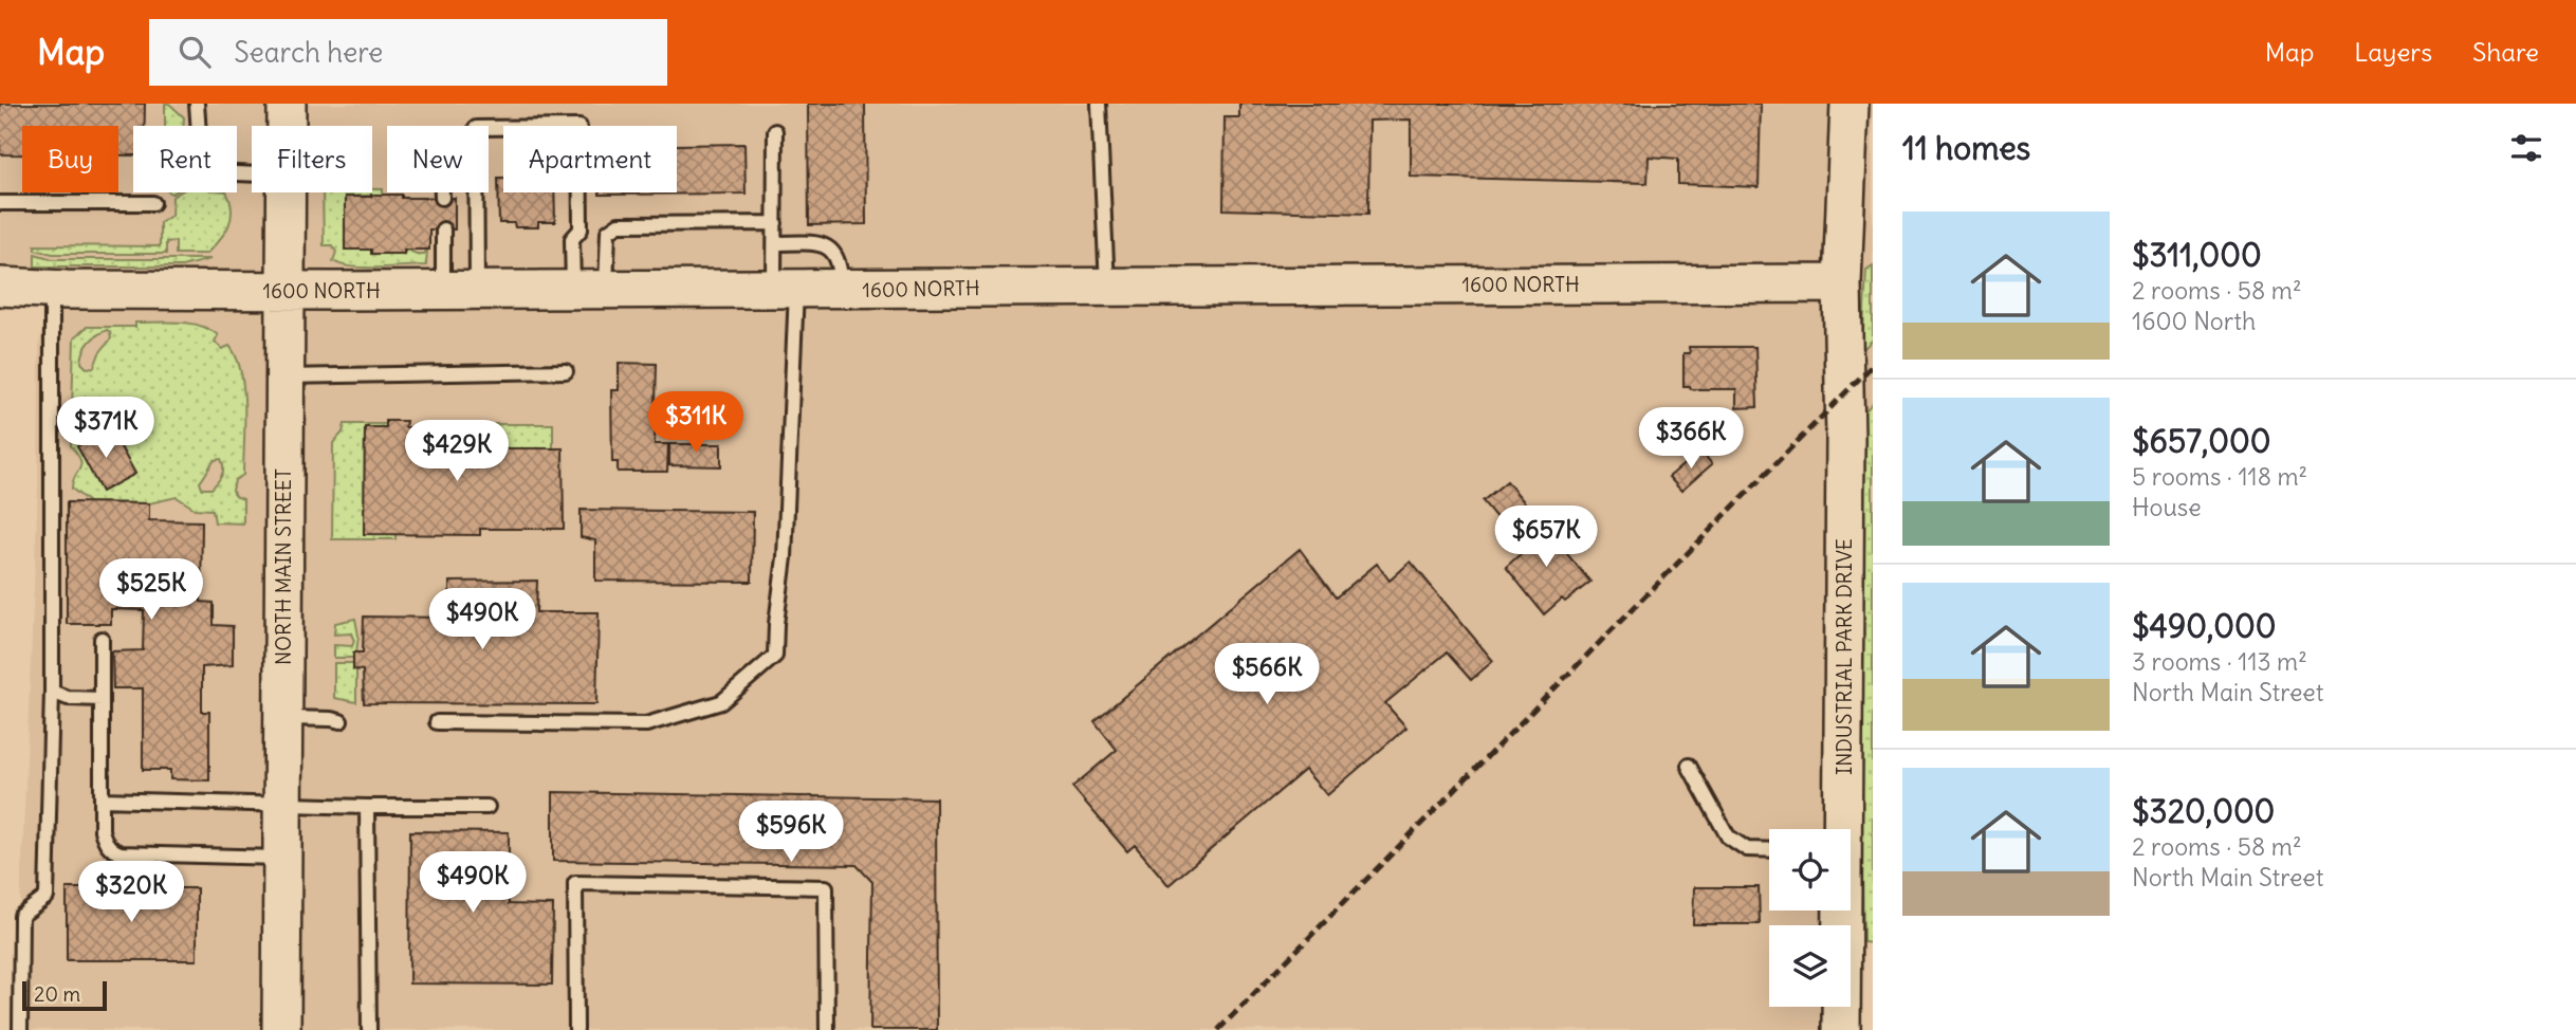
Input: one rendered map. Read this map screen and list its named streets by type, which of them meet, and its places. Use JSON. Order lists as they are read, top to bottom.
{
  "streets": {
    "street": ["1600 NORTH", "NORTH MAIN STREET", "INDUSTRIAL PARK DRIVE"]
  },
  "crossings": [
    ["1600 NORTH", "NORTH MAIN STREET"],
    ["1600 NORTH", "INDUSTRIAL PARK DRIVE"]
  ],
  "scale_bar": "20 m",
  "page": {
    "header": "Map",
    "search": "Search here",
    "nav": ["Map", "Layers", "Share"],
    "heading": "11 homes",
    "chip": [
      "Buy",
      "Rent",
      "Filters",
      "New",
      "Apartment"
    ],
    "list": [
      {
        "name": "$311,000",
        "note": "2 rooms · 58 m² · 1600 North"
      },
      {
        "name": "$657,000",
        "note": "5 rooms · 118 m² · House"
      },
      {
        "name": "$490,000",
        "note": "3 rooms · 113 m² · North Main Street"
      },
      {
        "name": "$320,000",
        "note": "2 rooms · 58 m² · North Main Street"
      }
    ],
    "price": [
      "$311K",
      "$371K",
      "$366K",
      "$429K",
      "$657K",
      "$525K",
      "$490K",
      "$566K",
      "$596K",
      "$490K",
      "$320K"
    ],
    "scale": "20 m"
  }
}
